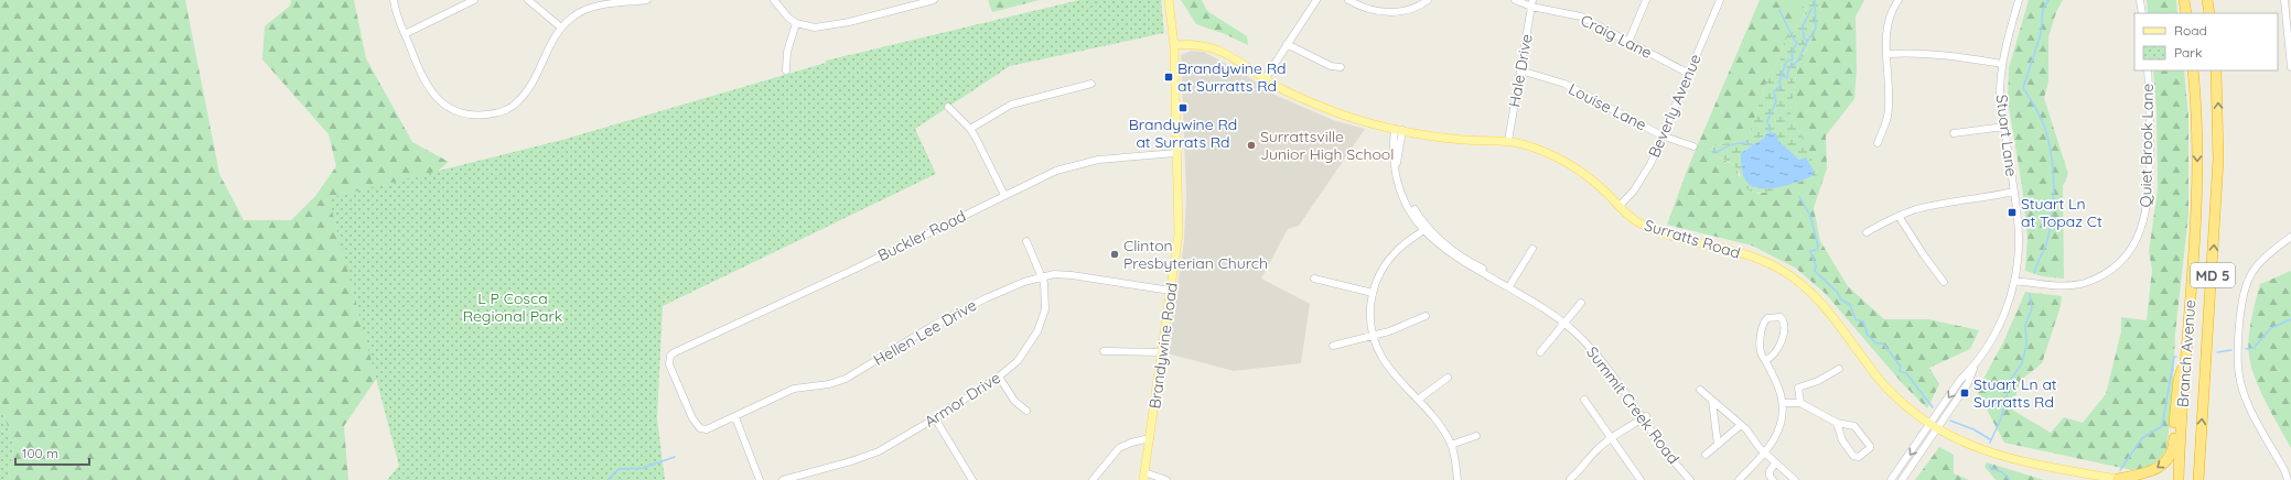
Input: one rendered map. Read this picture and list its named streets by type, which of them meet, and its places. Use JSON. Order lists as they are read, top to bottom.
{
  "streets": {
    "highway": ["MD 5", "Branch Avenue"],
    "main road": ["Surratts Road", "Brandywine Road"],
    "street": [
      "Craig Lane",
      "Hale Drive",
      "Beverly Avenue",
      "Louise Lane",
      "Stuart Lane",
      "Quiet Brook Lane",
      "Buckler Road",
      "Hellen Lee Drive",
      "Armor Drive",
      "Summit Creek Road"
    ]
  },
  "crossings": [
    ["Craig Lane", "Hale Drive"],
    ["Craig Lane", "Beverly Avenue"],
    ["Hale Drive", "Louise Lane"],
    ["Hale Drive", "Surratts Road"],
    ["Beverly Avenue", "Louise Lane"],
    ["Beverly Avenue", "Surratts Road"],
    ["Stuart Lane", "Quiet Brook Lane"],
    ["Stuart Lane", "Surratts Road"],
    ["Buckler Road", "Hellen Lee Drive"],
    ["Buckler Road", "Brandywine Road"],
    ["Surratts Road", "Brandywine Road"],
    ["Surratts Road", "Summit Creek Road"],
    ["Hellen Lee Drive", "Brandywine Road"],
    ["Hellen Lee Drive", "Armor Drive"]
  ],
  "parks": ["L P Cosca Regional Park"],
  "places": {
    "transit": [
      "Brandywine Rd at Surratts Rd",
      "Brandywine Rd at Surrats Rd",
      "Stuart Ln at Topaz Ct",
      "Stuart Ln at Surratts Rd"
    ],
    "other": ["Surrattsville Junior High School", "Clinton Presbyterian Church"]
  },
  "legend": ["Road", "Park"],
  "scale_bar": "100 m"
}
